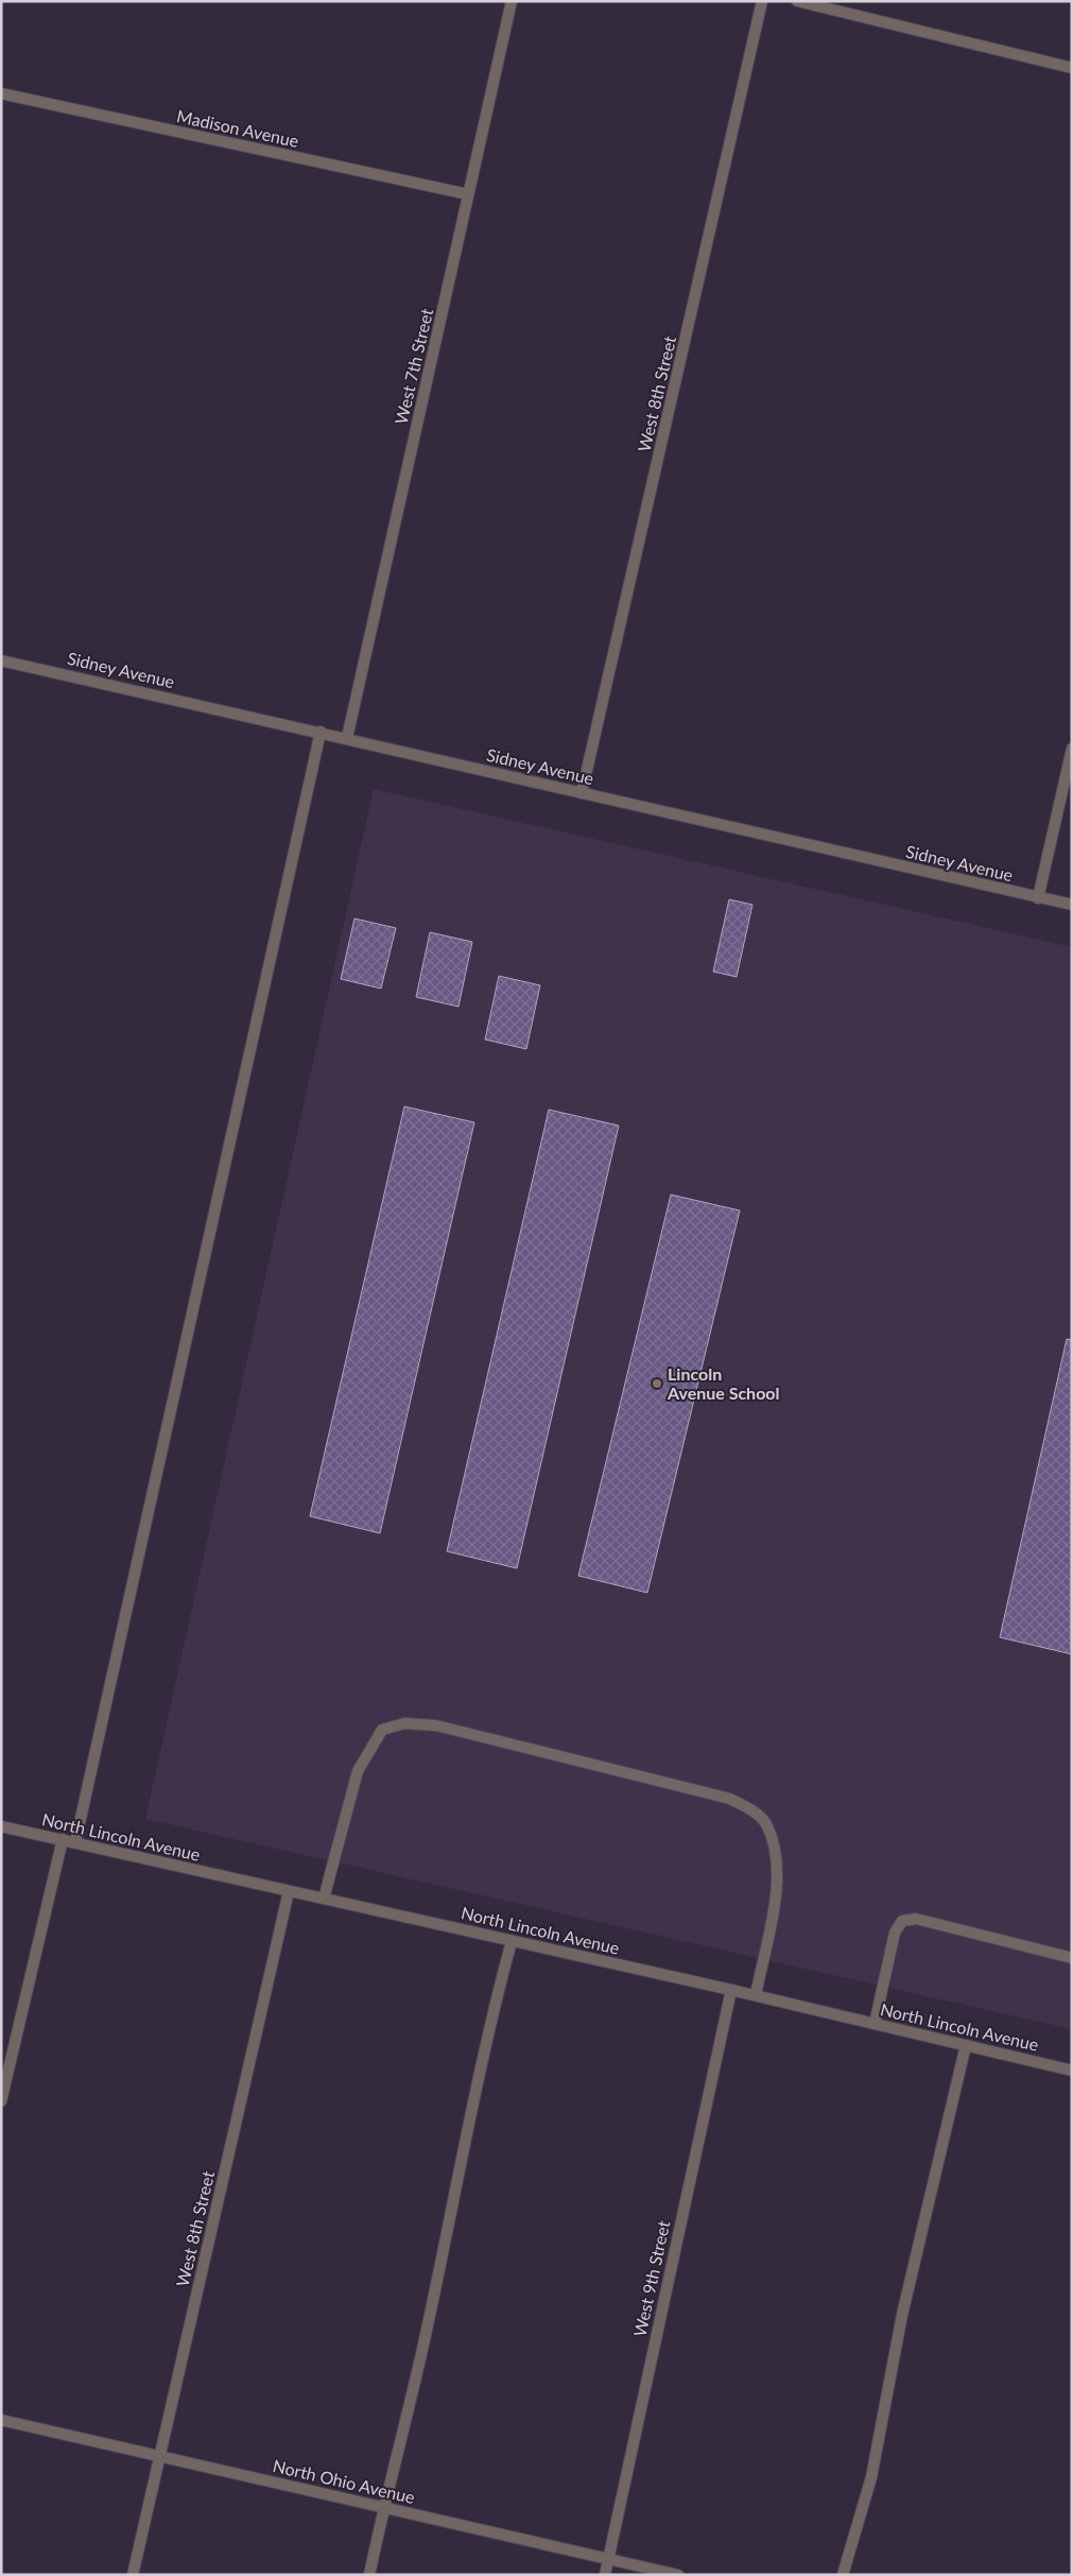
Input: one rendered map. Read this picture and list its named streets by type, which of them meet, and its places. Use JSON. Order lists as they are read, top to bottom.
{
  "streets": {
    "street": [
      "Madison Avenue",
      "West 7th Street",
      "West 8th Street",
      "Sidney Avenue",
      "North Lincoln Avenue",
      "West 9th Street",
      "North Ohio Avenue"
    ]
  },
  "crossings": [
    ["Madison Avenue", "West 7th Street"],
    ["West 7th Street", "Sidney Avenue"],
    ["West 8th Street", "Sidney Avenue"],
    ["West 8th Street", "North Lincoln Avenue"],
    ["West 8th Street", "North Ohio Avenue"],
    ["North Lincoln Avenue", "West 9th Street"],
    ["West 9th Street", "North Ohio Avenue"]
  ],
  "places": ["Lincoln Avenue School"]
}
